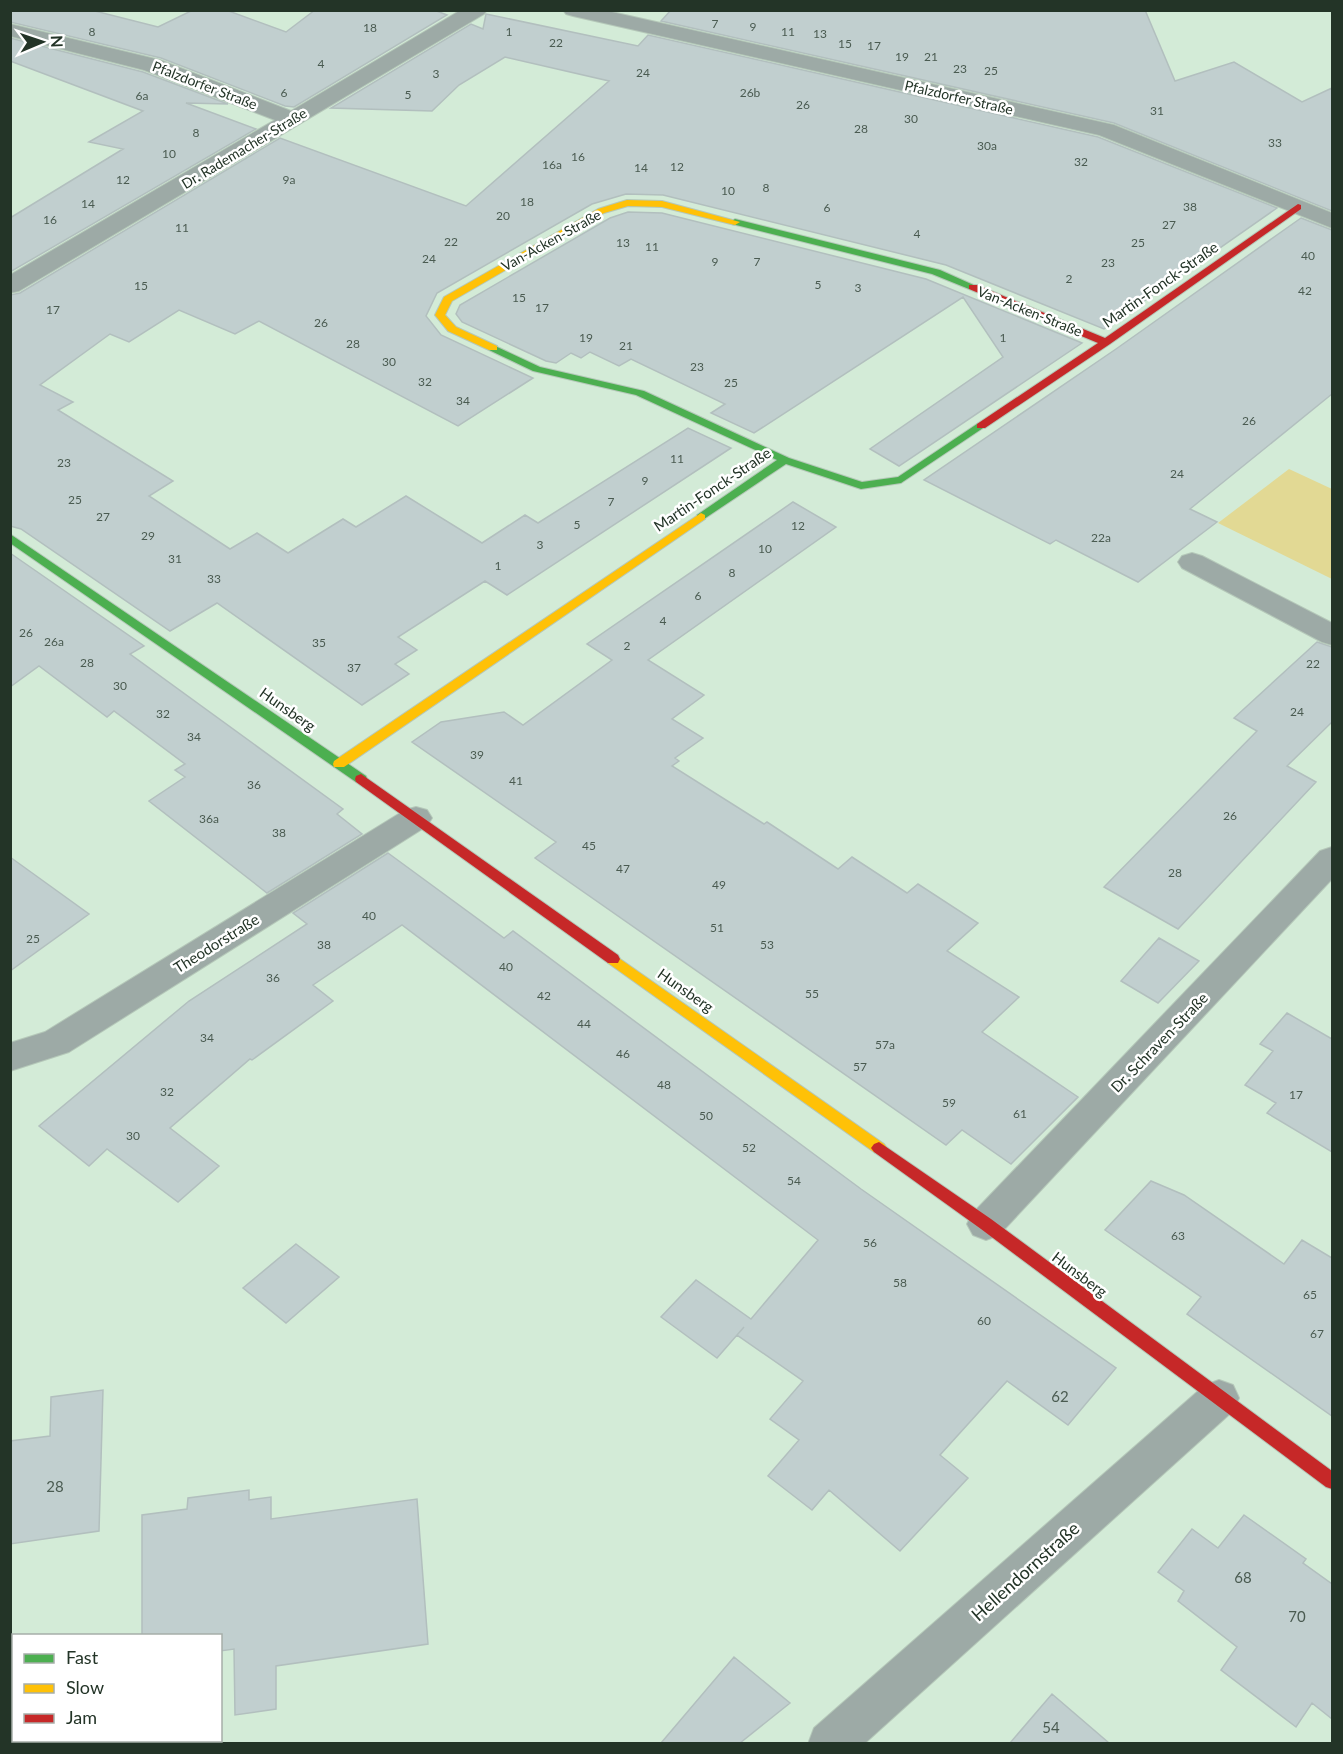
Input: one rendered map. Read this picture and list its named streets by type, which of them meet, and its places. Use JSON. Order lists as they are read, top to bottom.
{
  "streets": {
    "street": [
      "Pfalzdorfer Straße",
      "Dr. Rademacher-Straße",
      "Van-Acken-Straße",
      "Martin-Fonck-Straße",
      "Hunsberg",
      "Theodorstraße",
      "Dr. Schraven-Straße",
      "Hellendornstraße"
    ]
  },
  "crossings": [
    ["Pfalzdorfer Straße", "Dr. Rademacher-Straße"],
    ["Pfalzdorfer Straße", "Martin-Fonck-Straße"],
    ["Van-Acken-Straße", "Martin-Fonck-Straße"],
    ["Martin-Fonck-Straße", "Hunsberg"],
    ["Hunsberg", "Theodorstraße"],
    ["Hunsberg", "Dr. Schraven-Straße"],
    ["Hunsberg", "Hellendornstraße"]
  ],
  "house_numbers": [
    "7",
    "9",
    "18",
    "8",
    "1",
    "11",
    "13",
    "22",
    "15",
    "17",
    "19",
    "21",
    "4",
    "23",
    "25",
    "24",
    "3",
    "6",
    "26b",
    "5",
    "6a",
    "26",
    "31",
    "30",
    "28",
    "8",
    "33",
    "30a",
    "10",
    "16",
    "32",
    "16a",
    "12",
    "14",
    "12",
    "9a",
    "8",
    "10",
    "18",
    "14",
    "38",
    "6",
    "20",
    "16",
    "27",
    "11",
    "4",
    "22",
    "13",
    "25",
    "11",
    "40",
    "24",
    "9",
    "7",
    "23",
    "2",
    "5",
    "15",
    "3",
    "42",
    "15",
    "17",
    "17",
    "26",
    "19",
    "1",
    "28",
    "21",
    "30",
    "23",
    "32",
    "25",
    "34",
    "26",
    "11",
    "23",
    "24",
    "9",
    "25",
    "7",
    "27",
    "5",
    "12",
    "29",
    "22a",
    "3",
    "10",
    "31",
    "1",
    "8",
    "33",
    "6",
    "4",
    "26",
    "26a",
    "35",
    "2",
    "28",
    "22",
    "37",
    "30",
    "24",
    "32",
    "34",
    "39",
    "41",
    "36",
    "26",
    "36a",
    "38",
    "45",
    "47",
    "28",
    "49",
    "40",
    "51",
    "25",
    "38",
    "53",
    "40",
    "36",
    "55",
    "42",
    "44",
    "34",
    "57a",
    "46",
    "57",
    "48",
    "32",
    "17",
    "59",
    "61",
    "50",
    "30",
    "52",
    "54",
    "63",
    "56",
    "58",
    "65",
    "60",
    "67",
    "62",
    "28",
    "68",
    "70",
    "54"
  ],
  "legend": ["Fast", "Slow", "Jam"],
  "north": "right"
}
